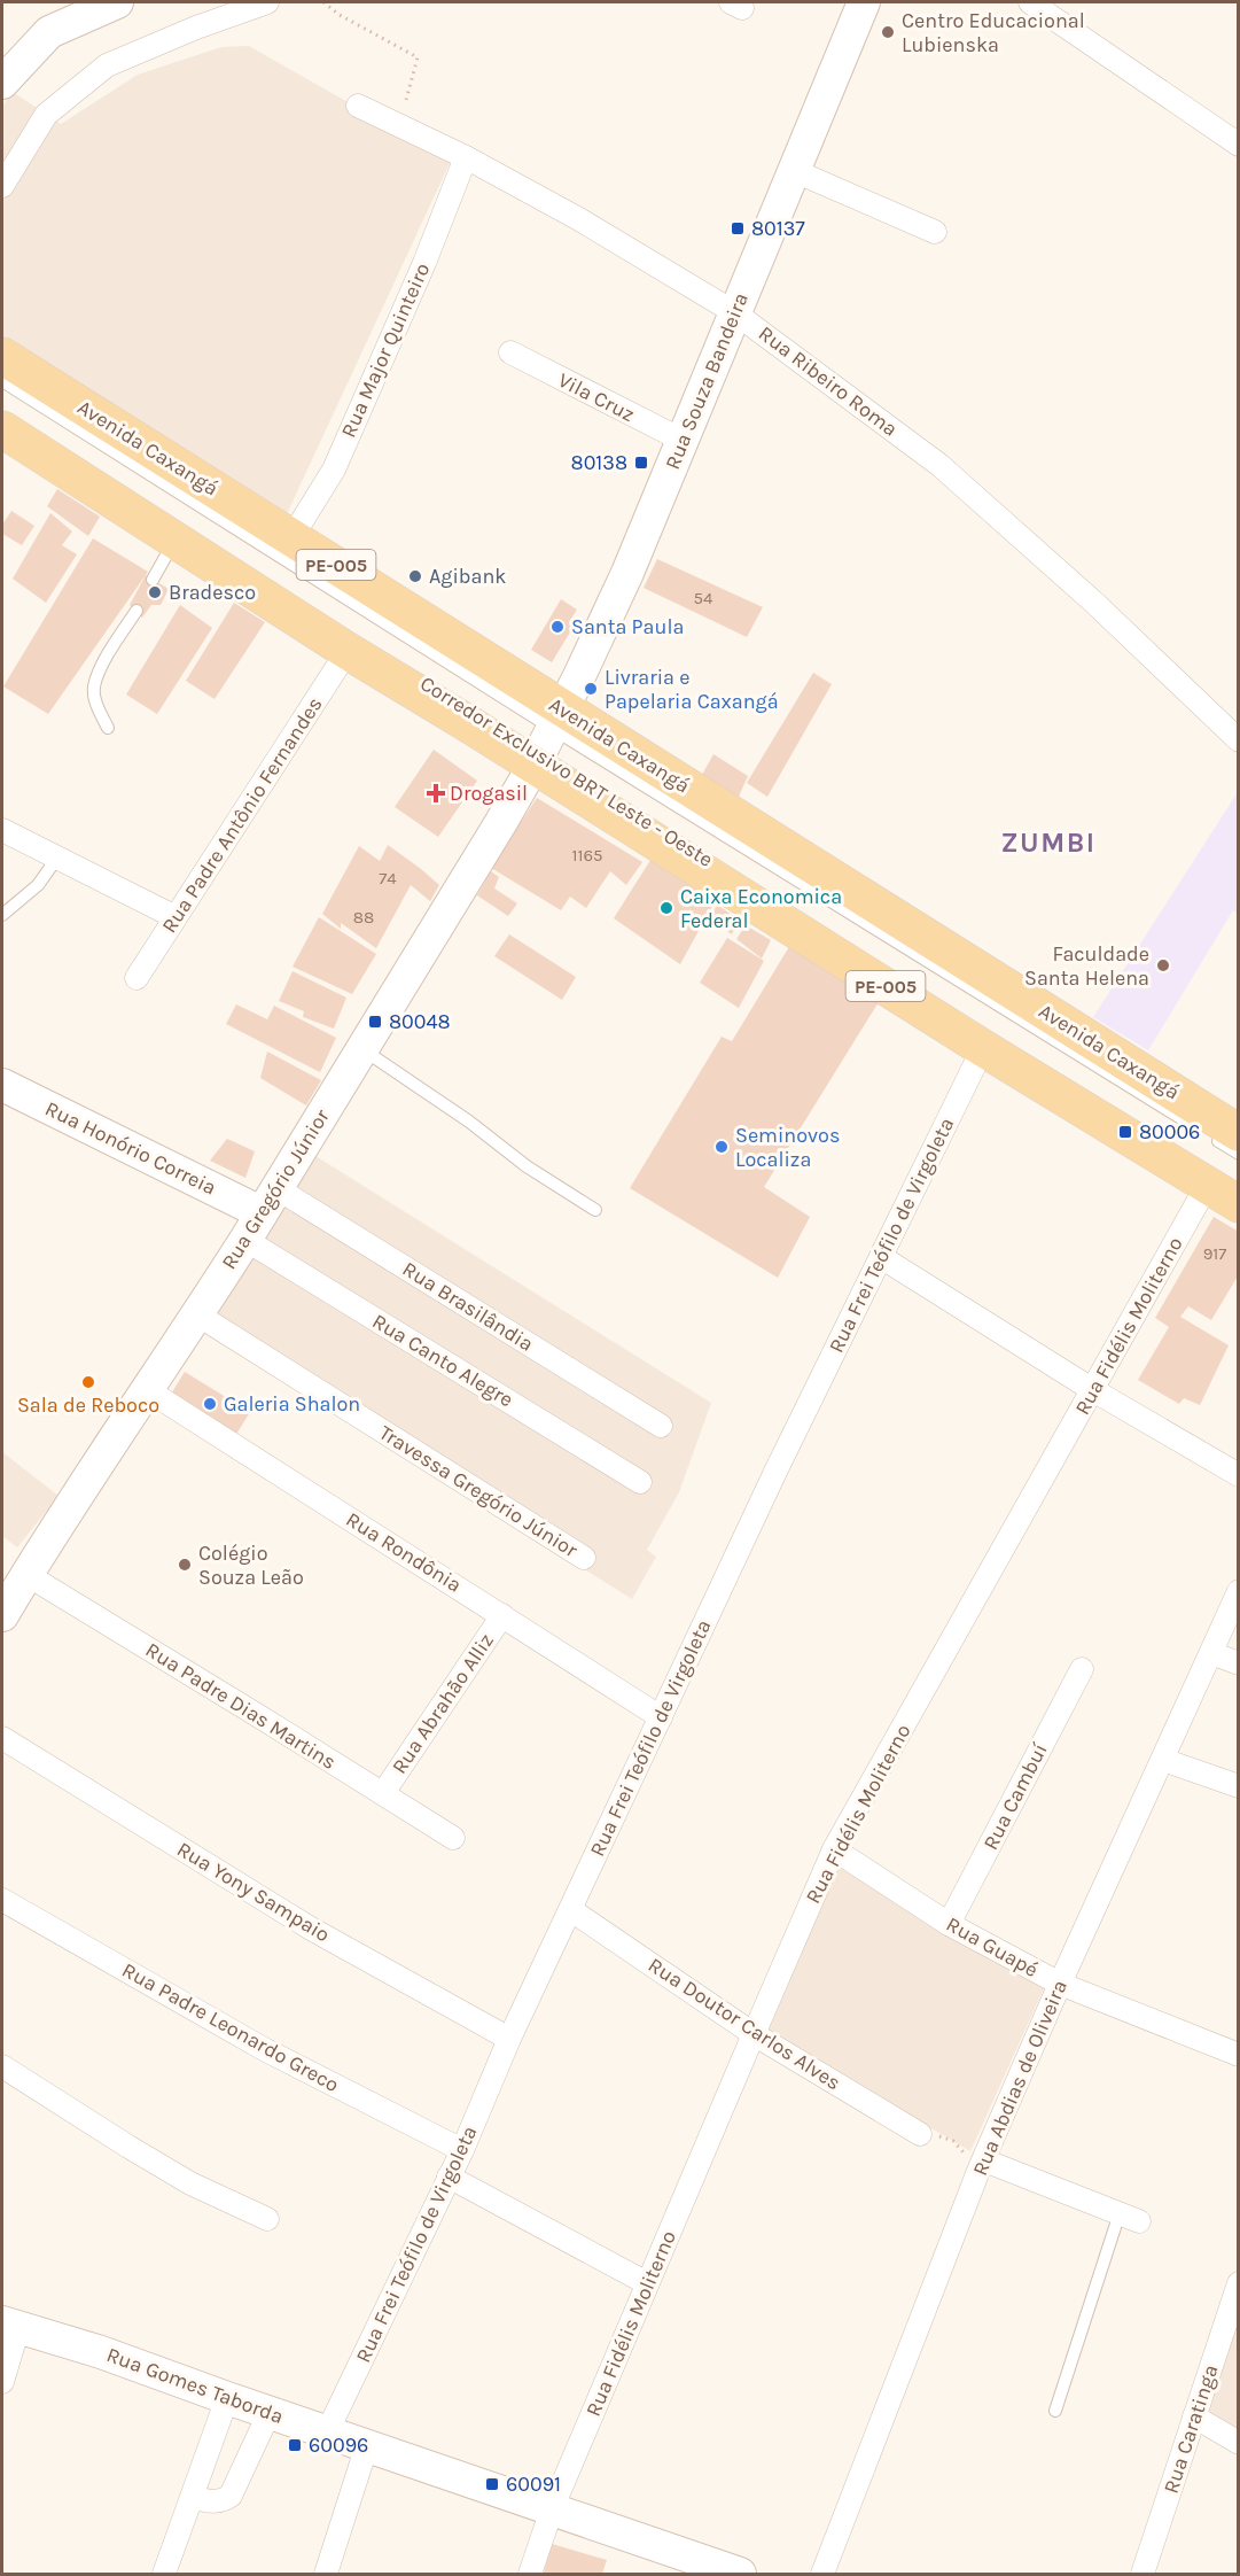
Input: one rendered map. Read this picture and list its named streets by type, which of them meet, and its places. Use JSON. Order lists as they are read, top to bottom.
{
  "streets": {
    "main road": [
      "Rua Souza Bandeira",
      "Avenida Caxangá",
      "PE-005",
      "Rua Honório Correia",
      "Rua Gregório Júnior",
      "Rua Gomes Taborda"
    ],
    "street": [
      "Rua Major Quinteiro",
      "Rua Ribeiro Roma",
      "Vila Cruz",
      "Rua Padre Antônio Fernandes",
      "Rua Frei Teófilo de Virgoleta",
      "Rua Brasilândia",
      "Rua Fidélis Moliterno",
      "Rua Canto Alegre",
      "Travessa Gregório Júnior",
      "Rua Rondônia",
      "Rua Abrahão Alliz",
      "Rua Padre Dias Martins",
      "Rua Cambuí",
      "Rua Yony Sampaio",
      "Rua Guapé",
      "Rua Doutor Carlos Alves",
      "Rua Padre Leonardo Greco",
      "Rua Abdias de Oliveira",
      "Rua Caratinga"
    ],
    "lane": ["Corredor Exclusivo BRT Leste - Oeste"]
  },
  "crossings": [
    ["Rua Major Quinteiro", "Rua Ribeiro Roma"],
    ["Rua Major Quinteiro", "Avenida Caxangá"],
    ["Rua Souza Bandeira", "Rua Ribeiro Roma"],
    ["Rua Souza Bandeira", "Vila Cruz"],
    ["Rua Souza Bandeira", "Avenida Caxangá"],
    ["Rua Souza Bandeira", "Corredor Exclusivo BRT Leste - Oeste"],
    ["Rua Souza Bandeira", "Rua Gregório Júnior"],
    ["Avenida Caxangá", "Corredor Exclusivo BRT Leste - Oeste"],
    ["Avenida Caxangá", "Rua Padre Antônio Fernandes"],
    ["Avenida Caxangá", "Rua Gregório Júnior"],
    ["Avenida Caxangá", "Rua Frei Teófilo de Virgoleta"],
    ["Avenida Caxangá", "Rua Fidélis Moliterno"],
    ["Corredor Exclusivo BRT Leste - Oeste", "Rua Gregório Júnior"],
    ["Rua Honório Correia", "Rua Gregório Júnior"],
    ["Rua Honório Correia", "Rua Brasilândia"],
    ["Rua Honório Correia", "Rua Canto Alegre"],
    ["Rua Gregório Júnior", "Rua Brasilândia"],
    ["Rua Gregório Júnior", "Rua Canto Alegre"],
    ["Rua Gregório Júnior", "Travessa Gregório Júnior"],
    ["Rua Gregório Júnior", "Rua Rondônia"],
    ["Rua Gregório Júnior", "Rua Padre Dias Martins"],
    ["Rua Frei Teófilo de Virgoleta", "Rua Rondônia"],
    ["Rua Frei Teófilo de Virgoleta", "Rua Yony Sampaio"],
    ["Rua Frei Teófilo de Virgoleta", "Rua Doutor Carlos Alves"],
    ["Rua Frei Teófilo de Virgoleta", "Rua Padre Leonardo Greco"],
    ["Rua Frei Teófilo de Virgoleta", "Rua Gomes Taborda"],
    ["Rua Brasilândia", "Rua Canto Alegre"],
    ["Rua Fidélis Moliterno", "Rua Guapé"],
    ["Rua Fidélis Moliterno", "Rua Doutor Carlos Alves"],
    ["Rua Fidélis Moliterno", "Rua Gomes Taborda"],
    ["Rua Rondônia", "Rua Abrahão Alliz"],
    ["Rua Abrahão Alliz", "Rua Padre Dias Martins"],
    ["Rua Cambuí", "Rua Guapé"],
    ["Rua Guapé", "Rua Abdias de Oliveira"]
  ],
  "districts": ["ZUMBI"],
  "places": {
    "other": [
      "Centro Educacional Lubienska",
      "Agibank",
      "Bradesco",
      "Santa Paula",
      "Livraria e Papelaria Caxangá",
      "Caixa Economica Federal",
      "Faculdade Santa Helena",
      "Seminovos Localiza",
      "Sala de Reboco",
      "Galeria Shalon",
      "Colégio Souza Leão"
    ],
    "transit": [
      "80137",
      "80138",
      "80048",
      "80006",
      "60096",
      "60091"
    ],
    "health": ["Drogasil"]
  },
  "house_numbers": [
    "54",
    "1165",
    "74",
    "88",
    "917"
  ]
}
